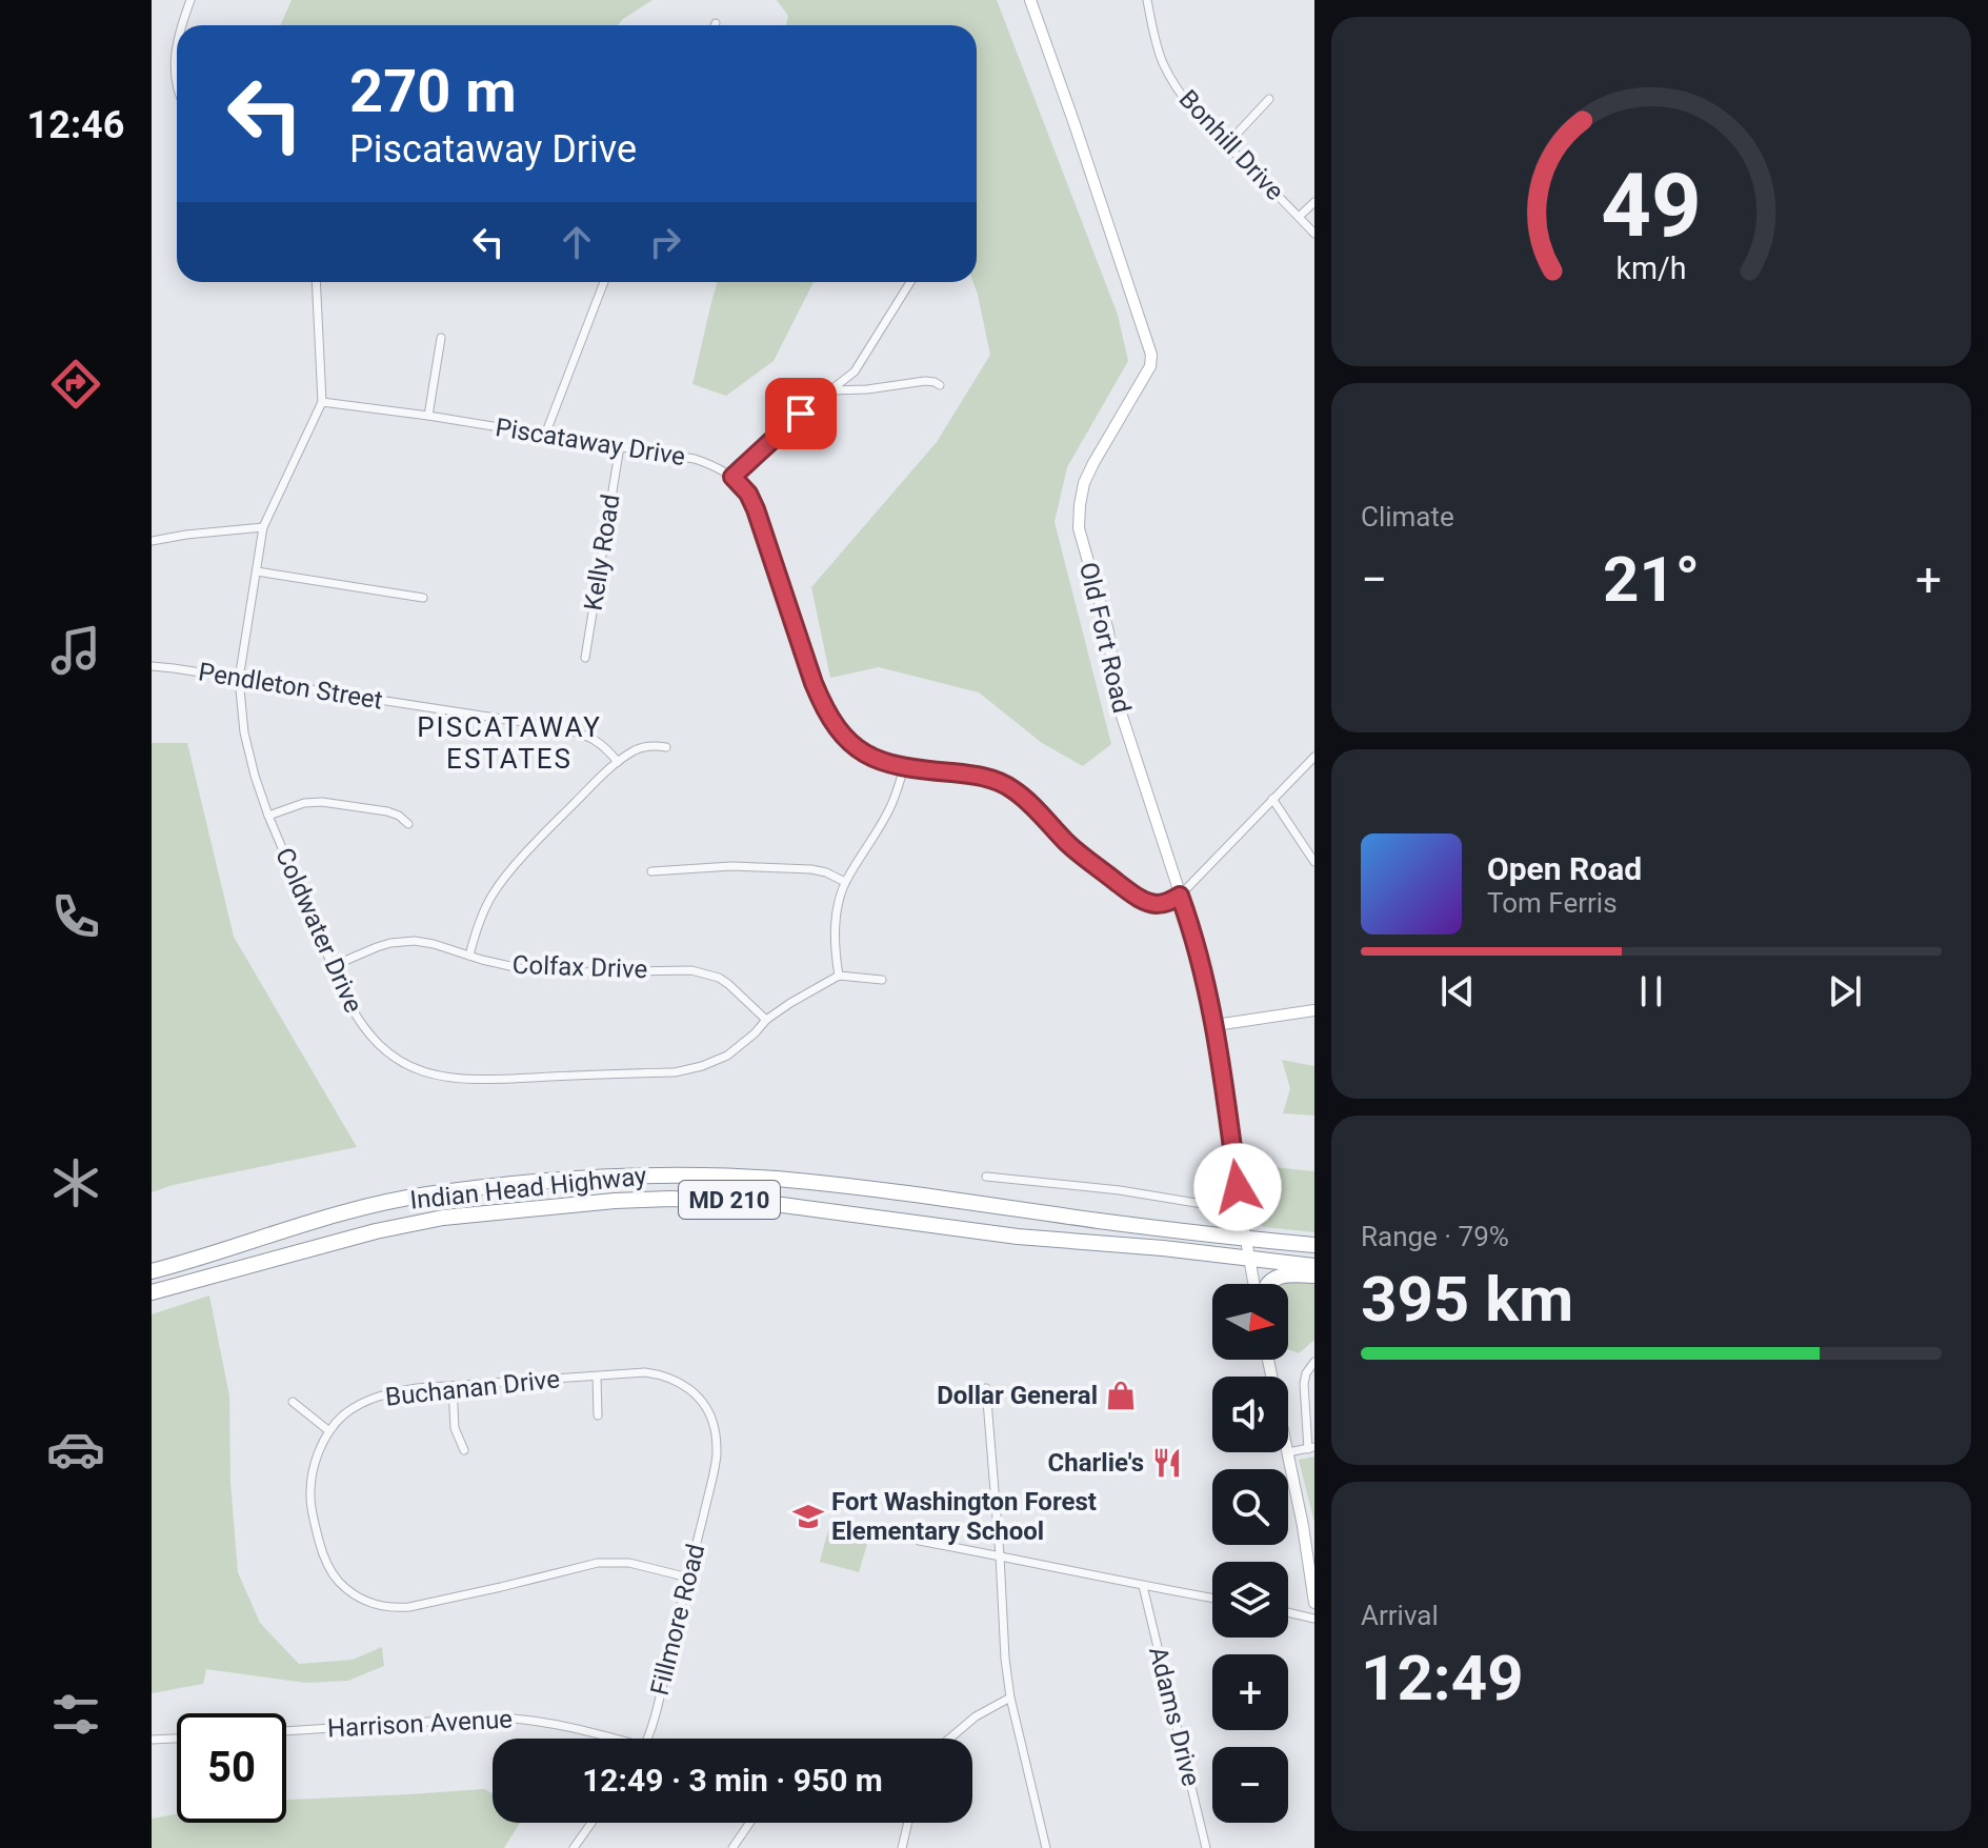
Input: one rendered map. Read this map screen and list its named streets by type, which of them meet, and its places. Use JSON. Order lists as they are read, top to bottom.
{
  "streets": {
    "highway": ["Indian Head Highway", "MD 210"],
    "main road": ["Old Fort Road"],
    "street": [
      "Bonhill Drive",
      "Piscataway Drive",
      "Kelly Road",
      "Pendleton Street",
      "Coldwater Drive",
      "Colfax Drive",
      "Buchanan Drive",
      "Fillmore Road",
      "Adams Drive",
      "Harrison Avenue"
    ]
  },
  "crossings": [
    ["Piscataway Drive", "Kelly Road"],
    ["Piscataway Drive", "Old Fort Road"],
    ["Old Fort Road", "Indian Head Highway"],
    ["Pendleton Street", "Coldwater Drive"],
    ["Coldwater Drive", "Colfax Drive"],
    ["Buchanan Drive", "Fillmore Road"]
  ],
  "districts": ["PISCATAWAY ESTATES"],
  "places": {
    "shop": ["Dollar General"],
    "restaurant": ["Charlie's"],
    "school or university": ["Fort Washington Forest Elementary School"]
  },
  "north": "right",
  "page": {
    "tabs": "12:46",
    "turn": ["270 m", "Piscataway Drive"],
    "tile": [
      "Climate",
      ["Range · 79%", "395 km"],
      ["Arrival", "12:49"]
    ],
    "heat": ["−", "21°", "+"],
    "song": ["Open Road", "Tom Ferris"],
    "map_buttons": ["+", "−"],
    "limit": "50",
    "trip": "12:49 · 3 min · 950 m",
    "gauge": ["49", "km/h"]
  }
}
